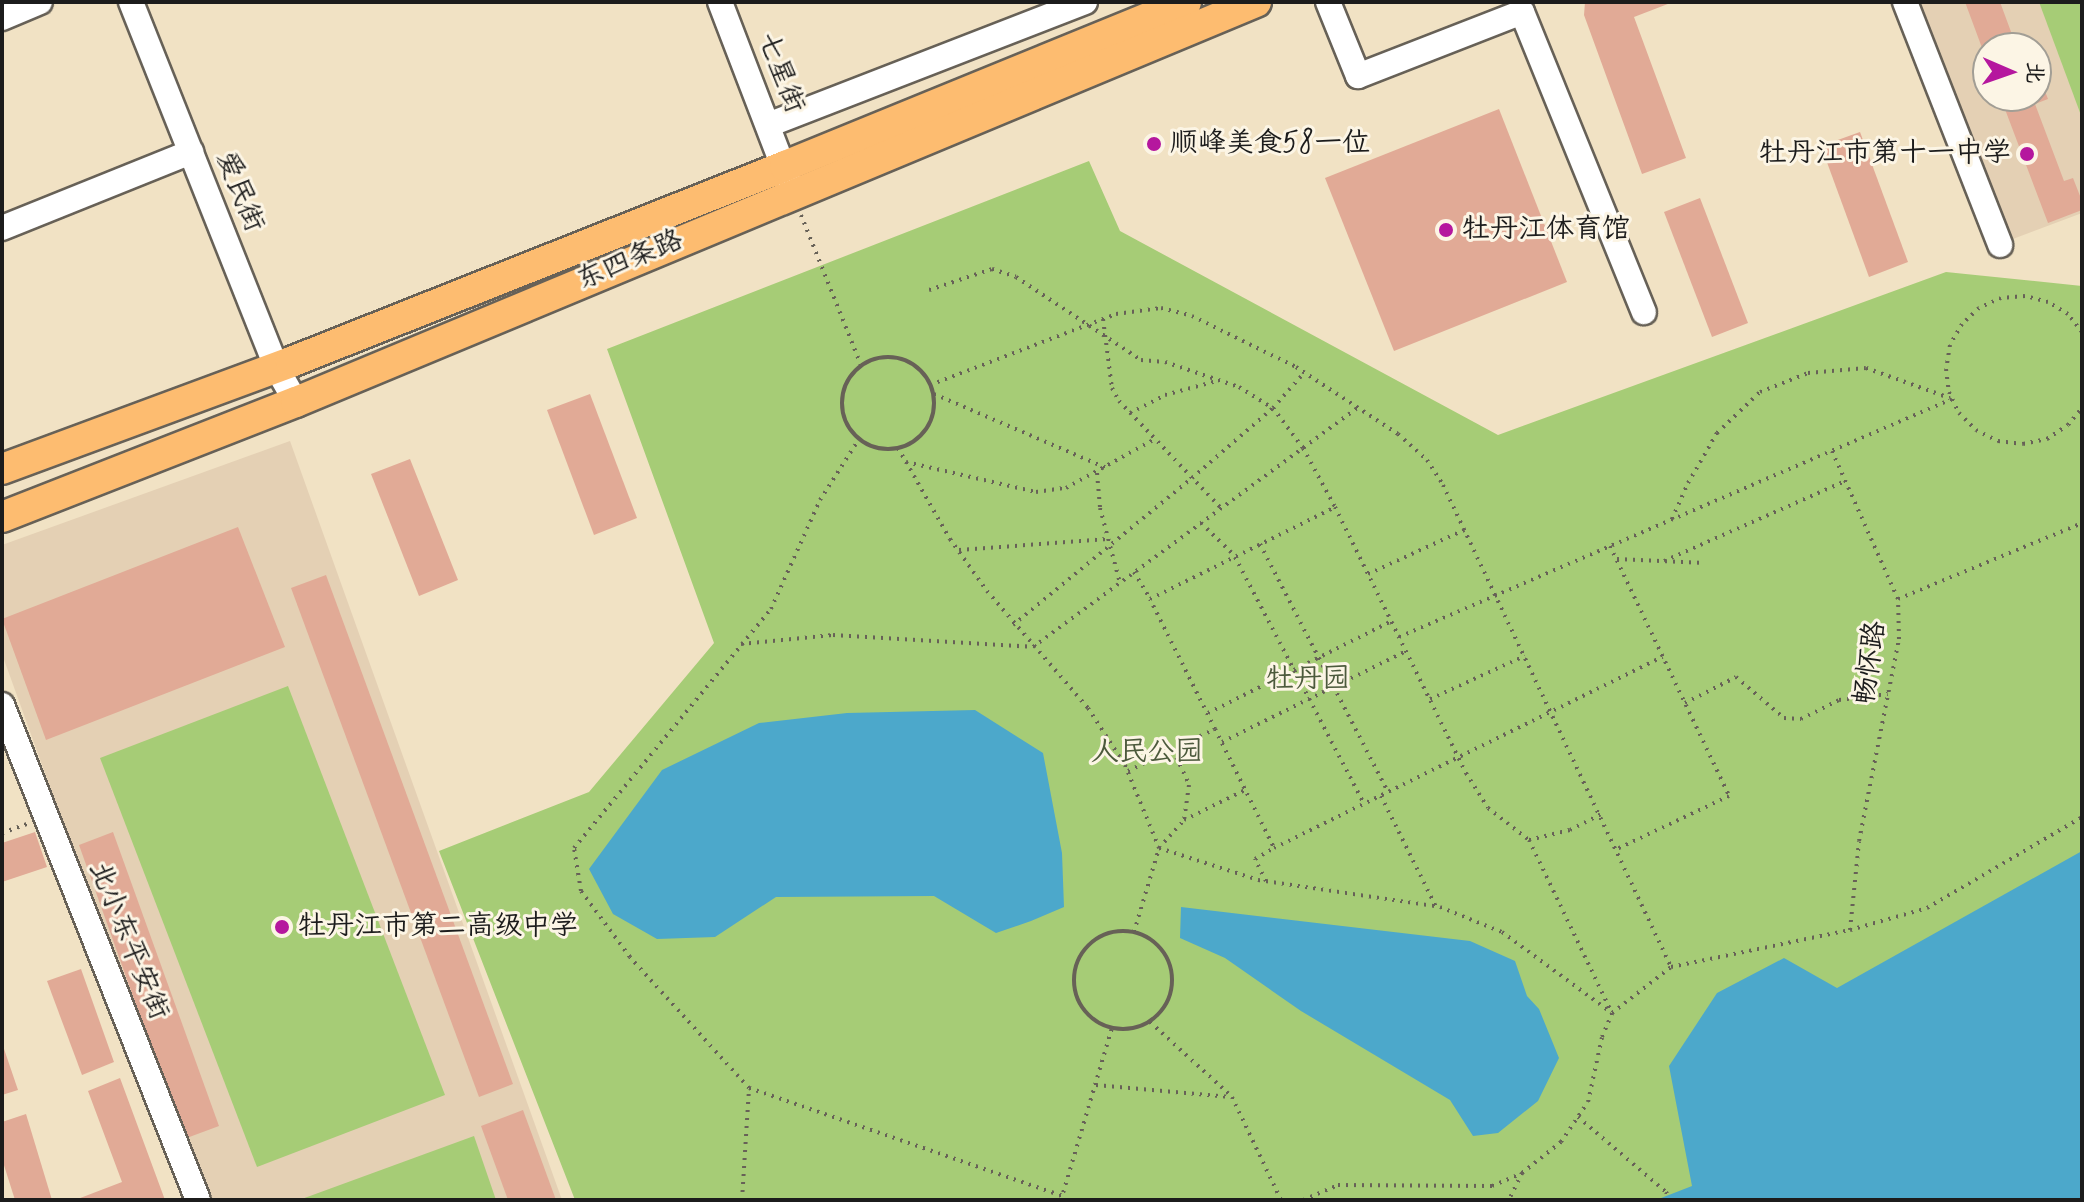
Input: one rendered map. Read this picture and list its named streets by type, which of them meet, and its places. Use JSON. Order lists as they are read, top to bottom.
{
  "streets": {
    "main road": ["东四条路"],
    "street": ["七星街", "爱民街", "北小东平安街"],
    "path": ["畅怀路"]
  },
  "crossings": [
    ["七星街", "东四条路"],
    ["爱民街", "东四条路"]
  ],
  "parks": ["牡丹园", "人民公园"],
  "places": [
    "顺峰美食58一位",
    "牡丹江市第十一中学",
    "牡丹江体育馆",
    "牡丹江市第二高级中学"
  ],
  "north": "right"
}
